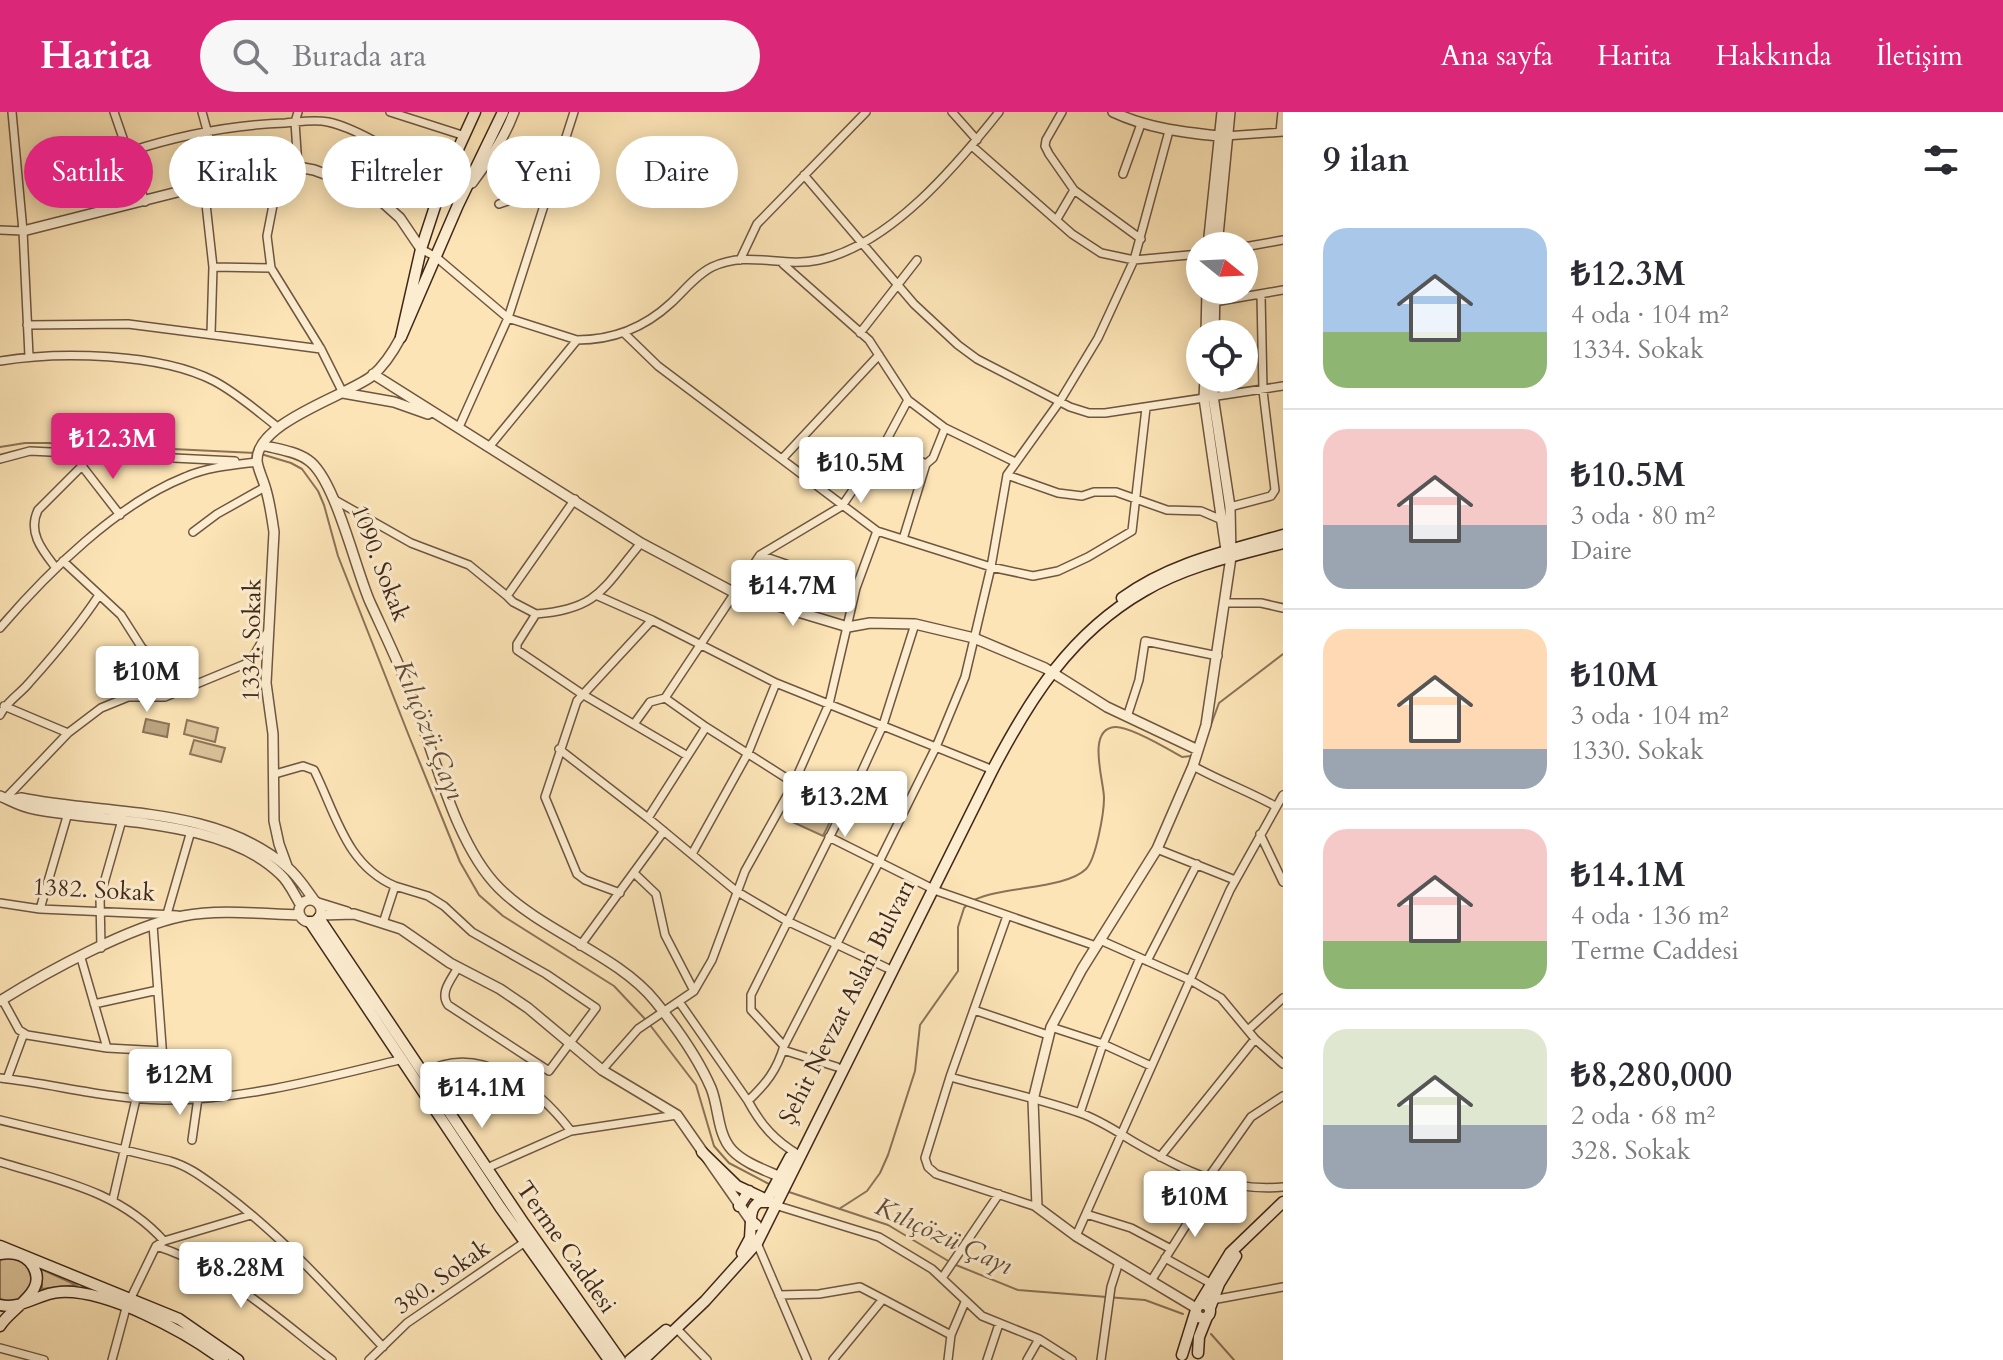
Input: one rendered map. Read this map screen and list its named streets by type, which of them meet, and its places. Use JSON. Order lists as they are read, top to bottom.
{
  "streets": {
    "main road": ["Şehit Nevzat Aslan Bulvarı", "Terme Caddesi"],
    "street": [
      "1090. Sokak",
      "1334. Sokak",
      "1382. Sokak",
      "380. Sokak"
    ]
  },
  "crossings": [
    ["1090. Sokak", "Şehit Nevzat Aslan Bulvarı"],
    ["Terme Caddesi", "380. Sokak"]
  ],
  "water": ["Kılıçözü Çayı"],
  "north": "right",
  "page": {
    "header": "Harita",
    "search": "Burada ara",
    "nav": [
      "Ana sayfa",
      "Harita",
      "Hakkında",
      "İletişim"
    ],
    "heading": "9 ilan",
    "chip": [
      "Satılık",
      "Kiralık",
      "Filtreler",
      "Yeni",
      "Daire"
    ],
    "list": [
      {
        "name": "₺12.3M",
        "note": "4 oda · 104 m² · 1334. Sokak"
      },
      {
        "name": "₺10.5M",
        "note": "3 oda · 80 m² · Daire"
      },
      {
        "name": "₺10M",
        "note": "3 oda · 104 m² · 1330. Sokak"
      },
      {
        "name": "₺14.1M",
        "note": "4 oda · 136 m² · Terme Caddesi"
      },
      {
        "name": "₺8,280,000",
        "note": "2 oda · 68 m² · 328. Sokak"
      }
    ],
    "price": [
      "₺12.3M",
      "₺10.5M",
      "₺14.7M",
      "₺10M",
      "₺13.2M",
      "₺12M",
      "₺14.1M",
      "₺10M",
      "₺8.28M"
    ]
  }
}
